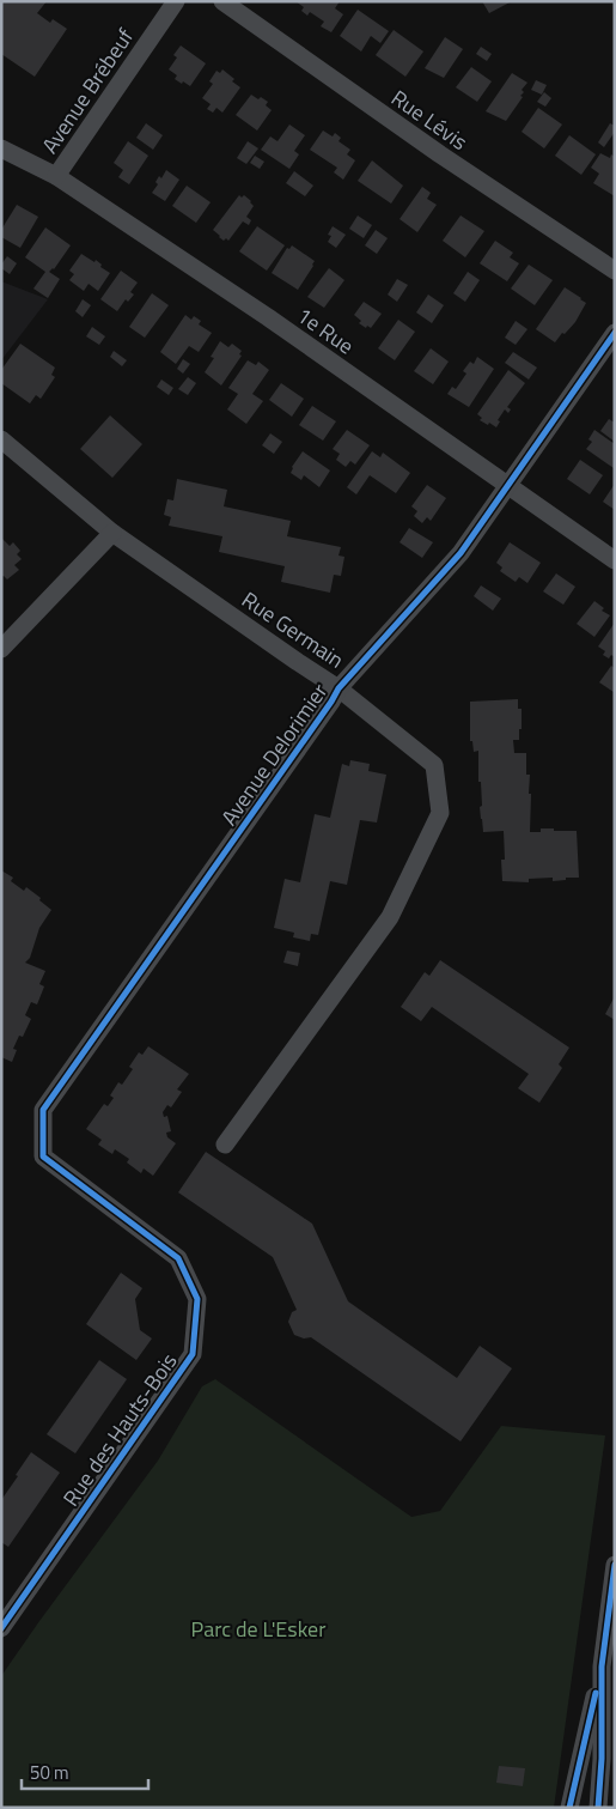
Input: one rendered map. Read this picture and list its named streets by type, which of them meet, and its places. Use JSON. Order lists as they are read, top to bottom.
{
  "streets": {
    "street": [
      "Avenue Brébeuf",
      "Rue Lévis",
      "1e Rue",
      "Rue Germain",
      "Avenue Delorimier",
      "Rue des Hauts-Bois"
    ]
  },
  "crossings": [
    ["Avenue Brébeuf", "1e Rue"],
    ["1e Rue", "Avenue Delorimier"],
    ["Rue Germain", "Avenue Delorimier"],
    ["Avenue Delorimier", "Rue des Hauts-Bois"]
  ],
  "parks": ["Parc de L'Esker"],
  "scale_bar": "50 m"
}
